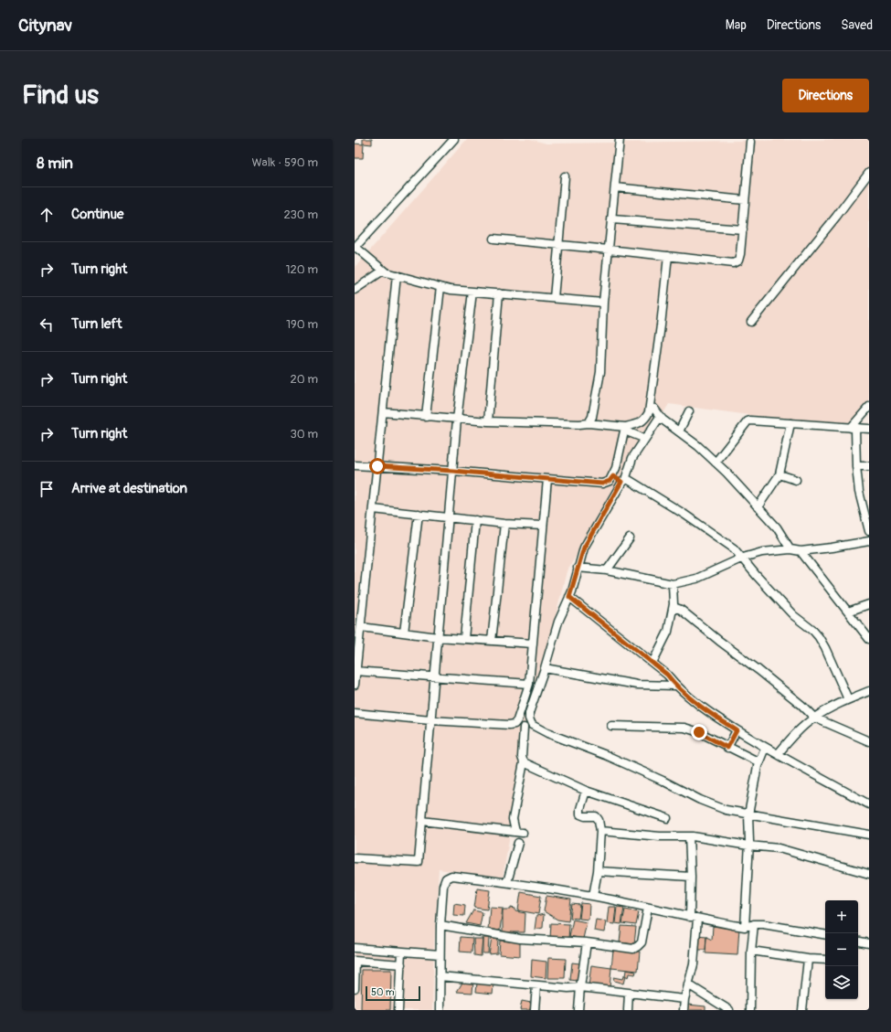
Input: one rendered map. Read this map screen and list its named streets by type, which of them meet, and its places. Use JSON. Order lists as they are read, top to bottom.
{
  "scale_bar": "50 m",
  "page": {
    "header": "Citynav",
    "nav": ["Map", "Directions", "Saved"],
    "buttons": "Directions",
    "title": "Find us",
    "heading": ["8 min", "Walk · 590 m"],
    "list": [
      ["Continue", "230 m"],
      ["Turn right", "120 m"],
      ["Turn left", "190 m"],
      ["Turn right", "20 m"],
      ["Turn right", "30 m"],
      "Arrive at destination"
    ],
    "map_buttons": ["+", "−"],
    "scale": "50 m"
  }
}
